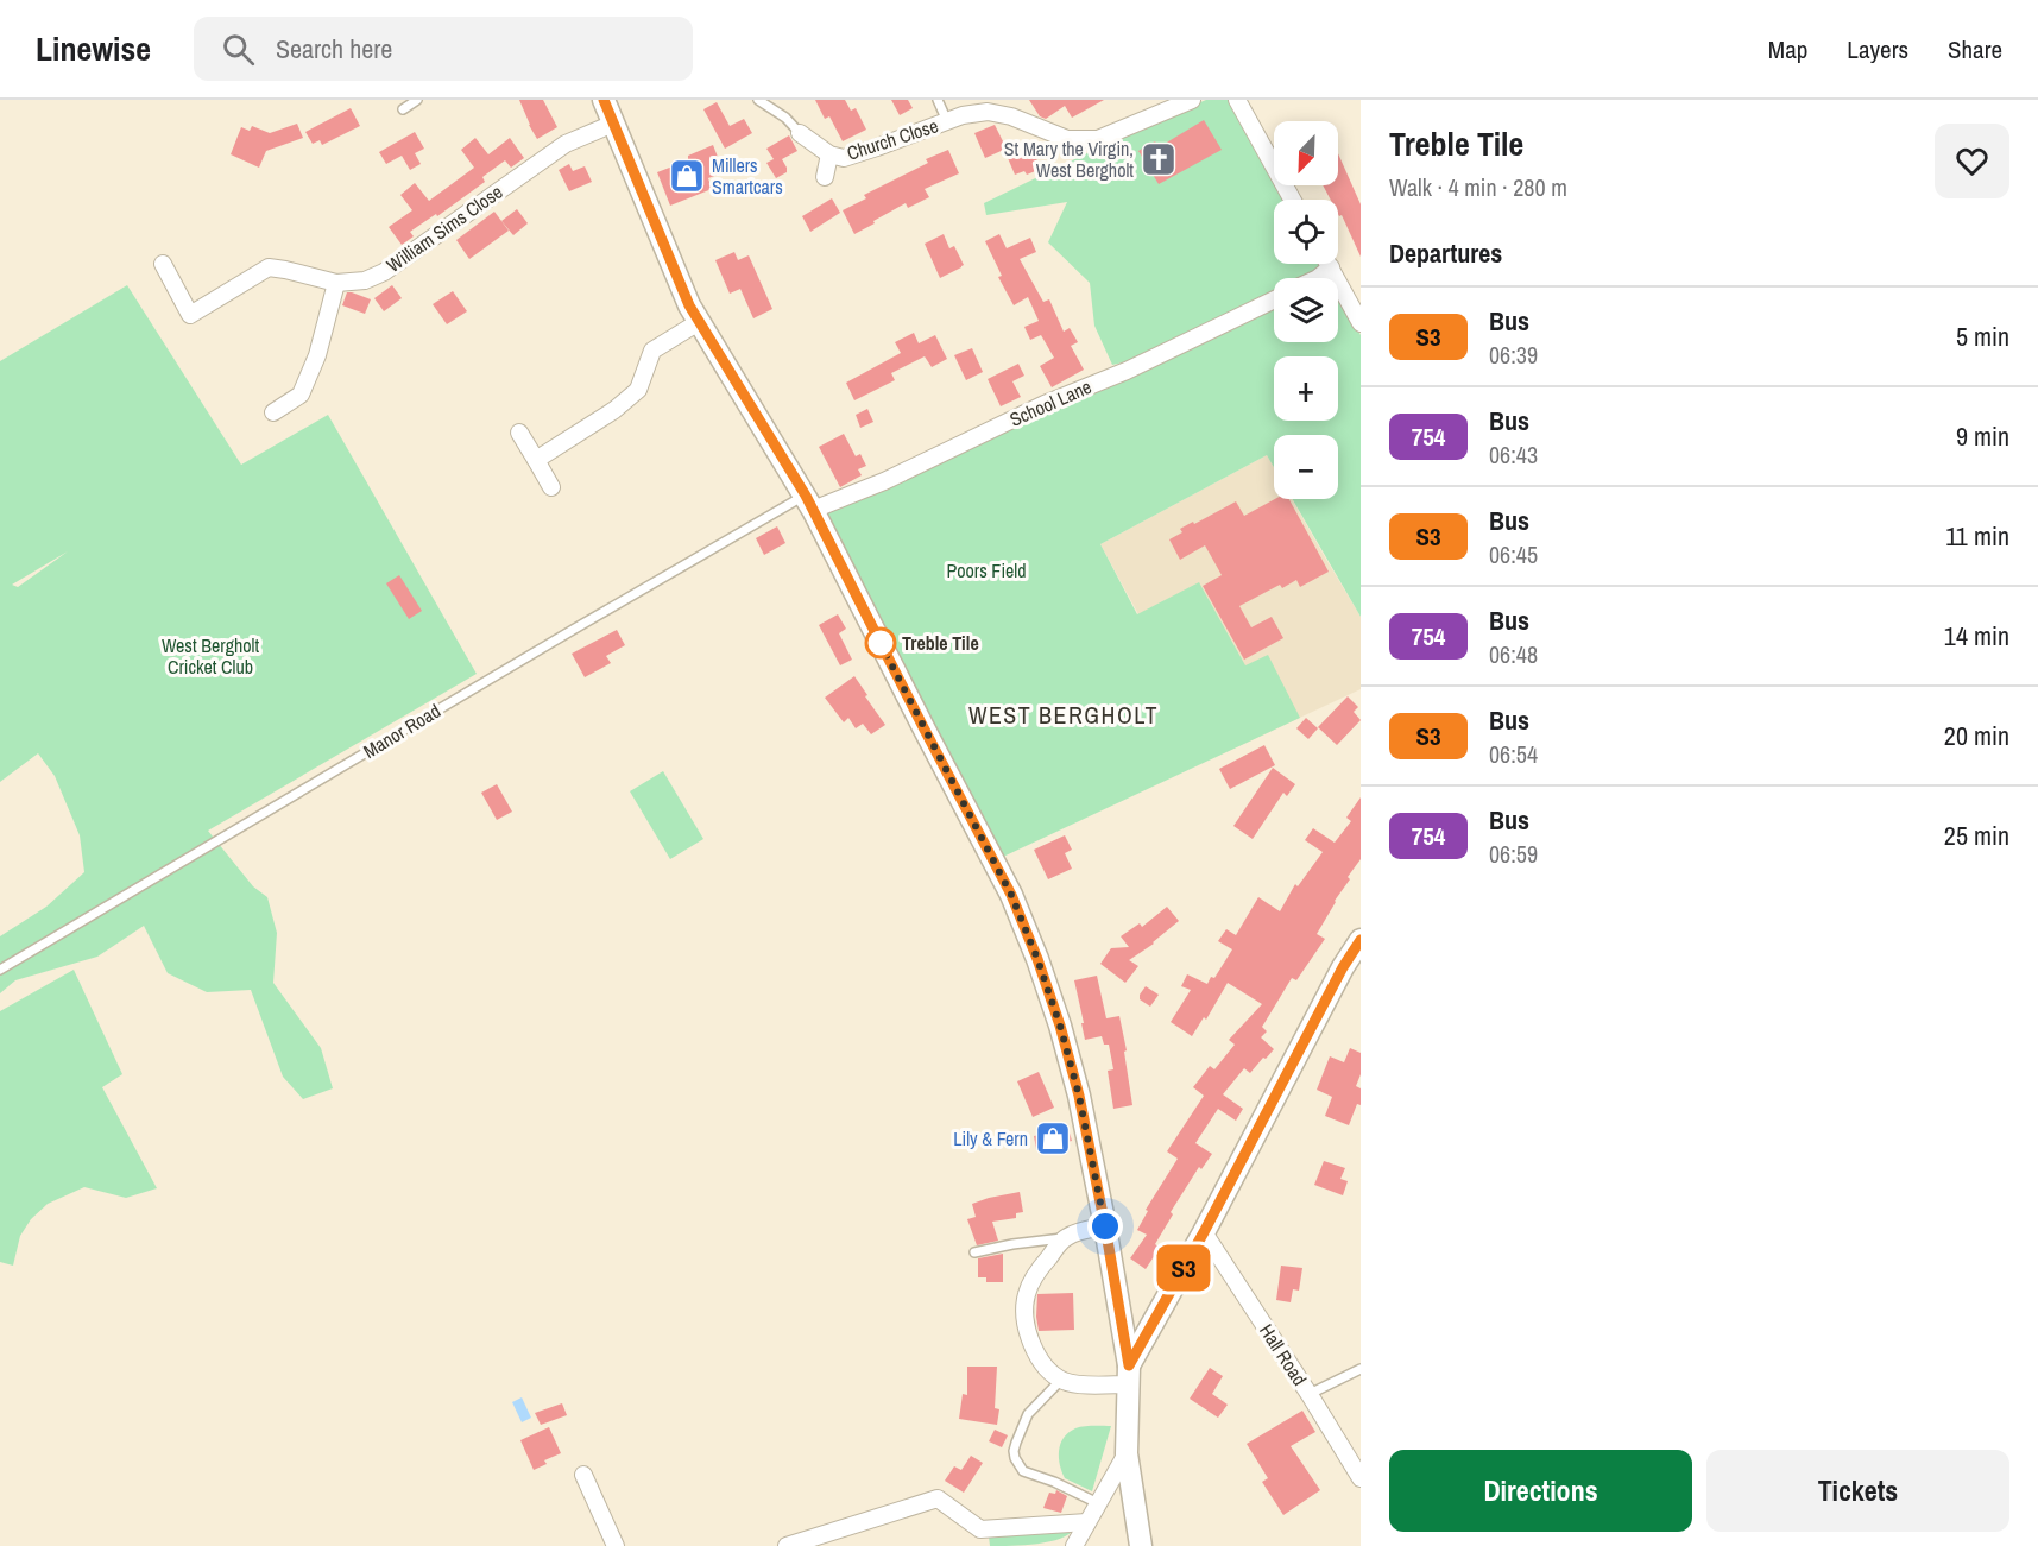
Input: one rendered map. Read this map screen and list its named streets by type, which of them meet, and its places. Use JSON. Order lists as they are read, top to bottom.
{
  "streets": {
    "street": [
      "Church Close",
      "William Sims Close",
      "School Lane",
      "Hall Road"
    ],
    "lane": ["Manor Road"]
  },
  "crossings": [
    ["School Lane", "Manor Road"]
  ],
  "districts": ["WEST BERGHOLT"],
  "parks": ["Poors Field", "West Bergholt Cricket Club"],
  "places": {
    "church": ["St Mary the Virgin, West Bergholt"],
    "shop": ["Millers Smartcars", "Lily & Fern"],
    "other": ["Treble Tile"]
  },
  "lines": ["bus line S3"],
  "north": "bottom left",
  "page": {
    "header": "Linewise",
    "search": "Search here",
    "nav": ["Map", "Layers", "Share"],
    "on_map": "S3",
    "heading": [
      ["Treble Tile", "Walk · 4 min · 280 m"],
      "Departures"
    ],
    "map_buttons": ["+", "−"],
    "list": [
      {
        "mark": "S3",
        "name": "Bus",
        "note": "06:39",
        "value": "5 min"
      },
      {
        "mark": "754",
        "name": "Bus",
        "note": "06:43",
        "value": "9 min"
      },
      {
        "mark": "S3",
        "name": "Bus",
        "note": "06:45",
        "value": "11 min"
      },
      {
        "mark": "754",
        "name": "Bus",
        "note": "06:48",
        "value": "14 min"
      },
      {
        "mark": "S3",
        "name": "Bus",
        "note": "06:54",
        "value": "20 min"
      },
      {
        "mark": "754",
        "name": "Bus",
        "note": "06:59",
        "value": "25 min"
      }
    ],
    "buttons": ["Directions", "Tickets"]
  }
}
